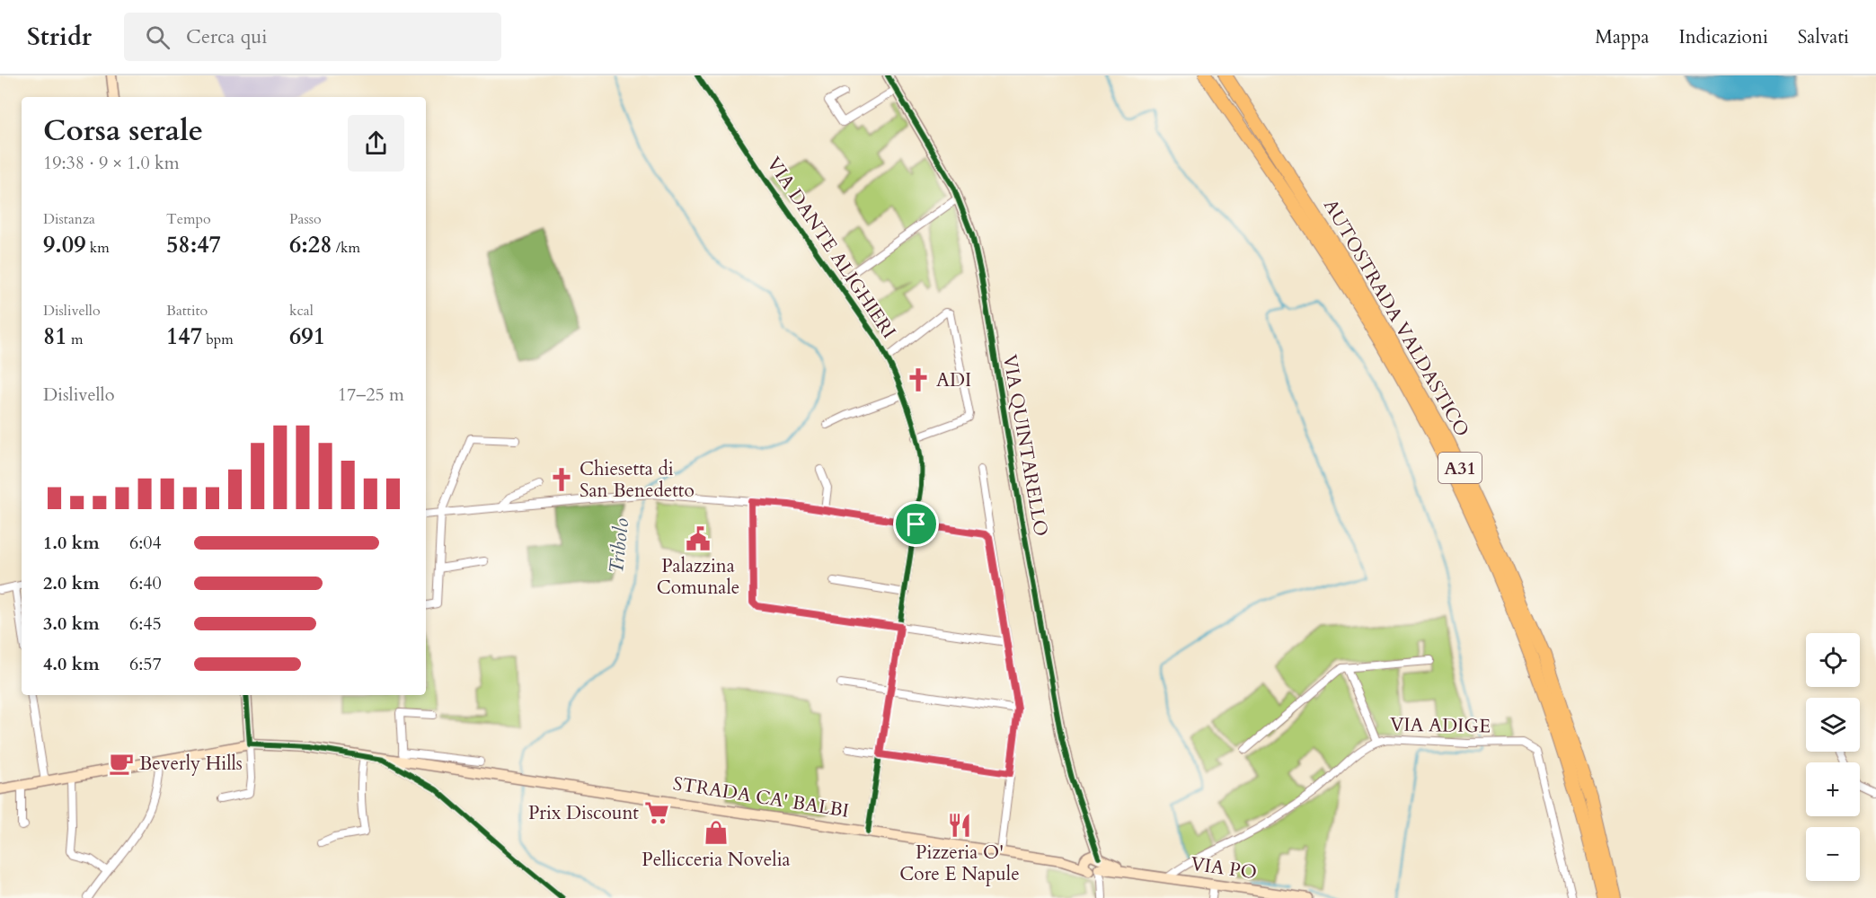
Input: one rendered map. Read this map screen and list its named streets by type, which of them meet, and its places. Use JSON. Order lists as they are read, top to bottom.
{
  "streets": {
    "highway": ["AUTOSTRADA VALDASTICO", "A31"],
    "main road": ["VIA QUINTARELLO", "STRADA CA' BALBI", "VIA PO"],
    "street": ["VIA DANTE ALIGHIERI", "VIA ADIGE"]
  },
  "crossings": [
    ["VIA DANTE ALIGHIERI", "STRADA CA' BALBI"],
    ["VIA QUINTARELLO", "STRADA CA' BALBI"],
    ["VIA QUINTARELLO", "VIA PO"],
    ["VIA ADIGE", "VIA PO"],
    ["STRADA CA' BALBI", "VIA PO"]
  ],
  "water": ["Tribolo"],
  "places": {
    "church": ["ADI", "Chiesetta di San Benedetto"],
    "public building": ["Palazzina Comunale"],
    "cafe": ["Beverly Hills"],
    "supermarket": ["Prix Discount"],
    "restaurant": ["Pizzeria O' Core E Napule"],
    "shop": ["Pellicceria Novelia"]
  },
  "page": {
    "header": "Stridr",
    "search": "Cerca qui",
    "nav": ["Mappa", "Indicazioni", "Salvati"],
    "heading": ["Corsa serale", "19:38 · 9 × 1.0 km"],
    "stats": [
      ["Distanza", "9.09 km"],
      ["Tempo", "58:47"],
      ["Passo", "6:28 /km"],
      ["Dislivello", "81 m"],
      ["Battito", "147 bpm"],
      ["kcal", "691"]
    ],
    "chart": ["Dislivello", "17–25 m"],
    "list": [
      {
        "name": "1.0 km",
        "note": "6:04"
      },
      {
        "name": "2.0 km",
        "note": "6:40"
      },
      {
        "name": "3.0 km",
        "note": "6:45"
      },
      {
        "name": "4.0 km",
        "note": "6:57"
      }
    ],
    "map_buttons": ["+", "−"]
  }
}
